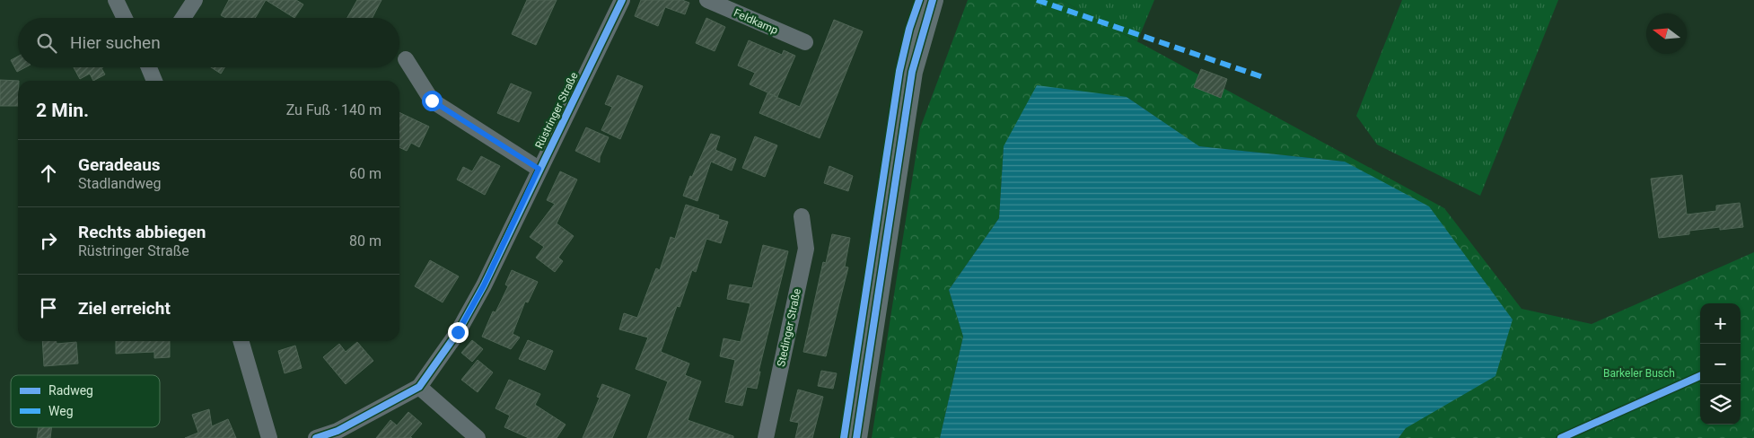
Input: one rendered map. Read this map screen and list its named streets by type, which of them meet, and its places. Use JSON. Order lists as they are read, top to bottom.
{
  "streets": {
    "street": ["Feldkamp", "Rüstringer Straße", "Stedinger Straße"]
  },
  "parks": ["Barkeler Busch"],
  "legend": ["Radweg", "Weg"],
  "north": "left",
  "page": {
    "search": "Hier suchen",
    "heading": ["2 Min.", "Zu Fuß · 140 m"],
    "list": [
      ["Geradeaus", "Stadlandweg", "60 m"],
      ["Rechts abbiegen", "Rüstringer Straße", "80 m"],
      "Ziel erreicht"
    ],
    "map_buttons": ["+", "−"]
  }
}
